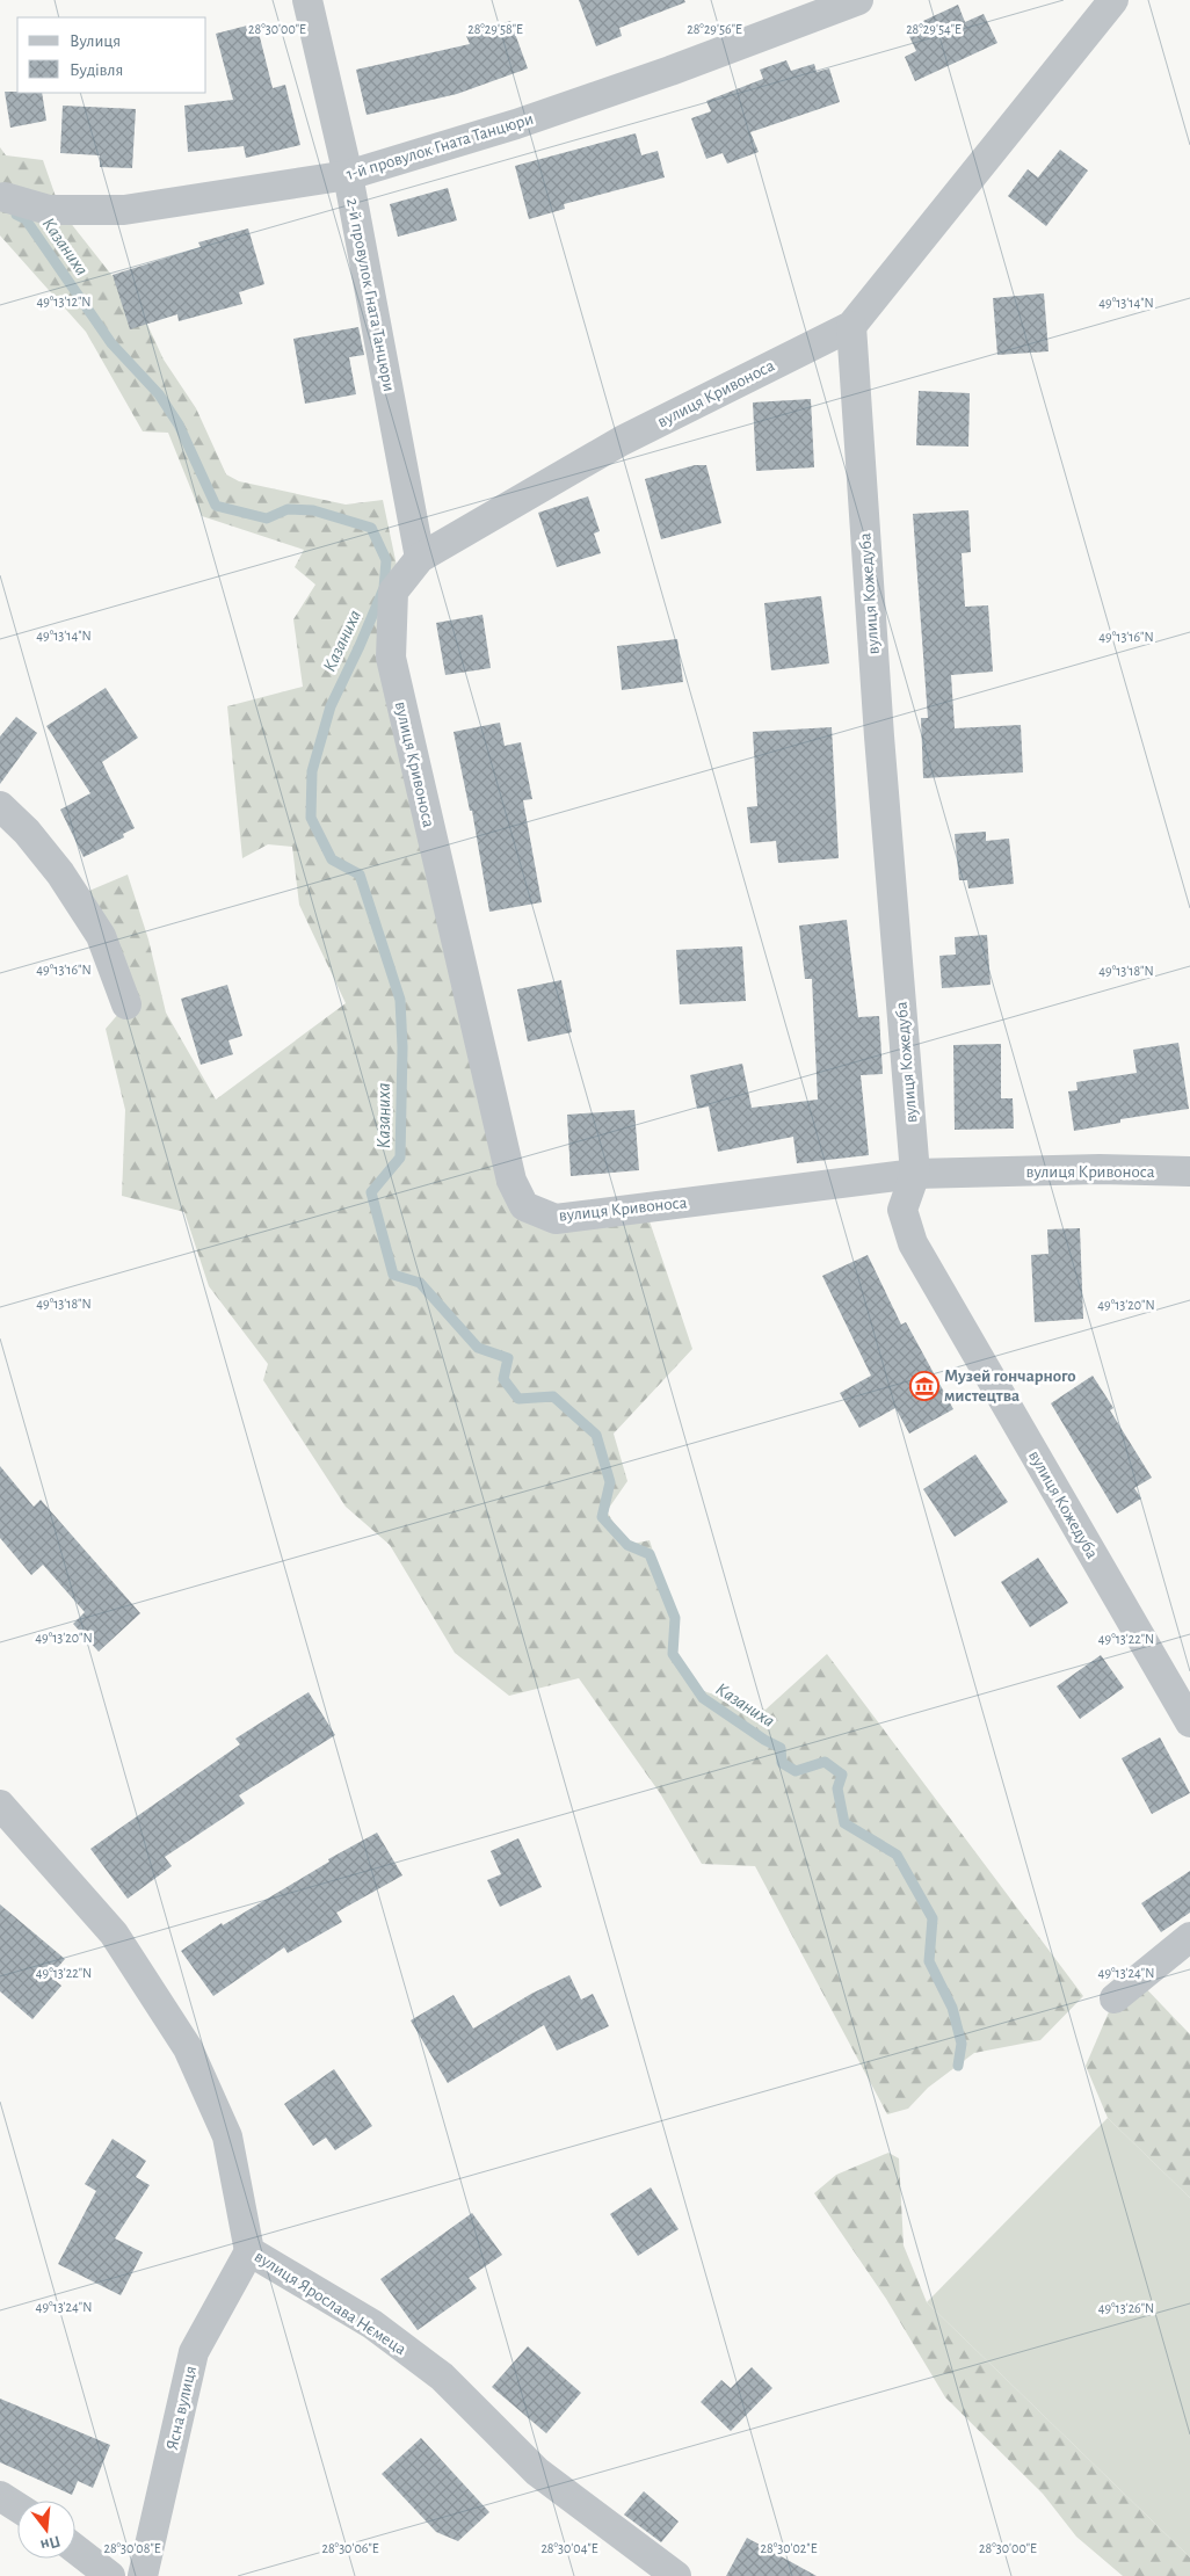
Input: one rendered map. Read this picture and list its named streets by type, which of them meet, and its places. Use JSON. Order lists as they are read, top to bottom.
{
  "streets": {
    "street": [
      "1-й провулок Гната Танцюри",
      "2-й провулок Гната Танцюри",
      "вулиця Кривоноса",
      "вулиця Кожедуба",
      "вулиця Ярослава Нємеца",
      "Ясна вулиця"
    ]
  },
  "crossings": [
    ["1-й провулок Гната Танцюри", "2-й провулок Гната Танцюри"],
    ["2-й провулок Гната Танцюри", "вулиця Кривоноса"],
    ["вулиця Кривоноса", "вулиця Кожедуба"],
    ["вулиця Ярослава Нємеца", "Ясна вулиця"]
  ],
  "water": ["Казаниха"],
  "places": {
    "museum": ["Музей гончарного мистецтва"]
  },
  "legend": ["Вулиця", "Будівля"],
  "north": "bottom",
  "coordinates": [
    "28°30'00\"E",
    "28°29'58\"E",
    "28°29'56\"E",
    "28°29'54\"E",
    "49°13'12\"N",
    "49°13'14\"N",
    "49°13'16\"N",
    "49°13'18\"N",
    "49°13'20\"N",
    "49°13'22\"N",
    "49°13'24\"N",
    "49°13'26\"N",
    "28°30'08\"E",
    "28°30'06\"E",
    "28°30'04\"E",
    "28°30'02\"E"
  ]
}
